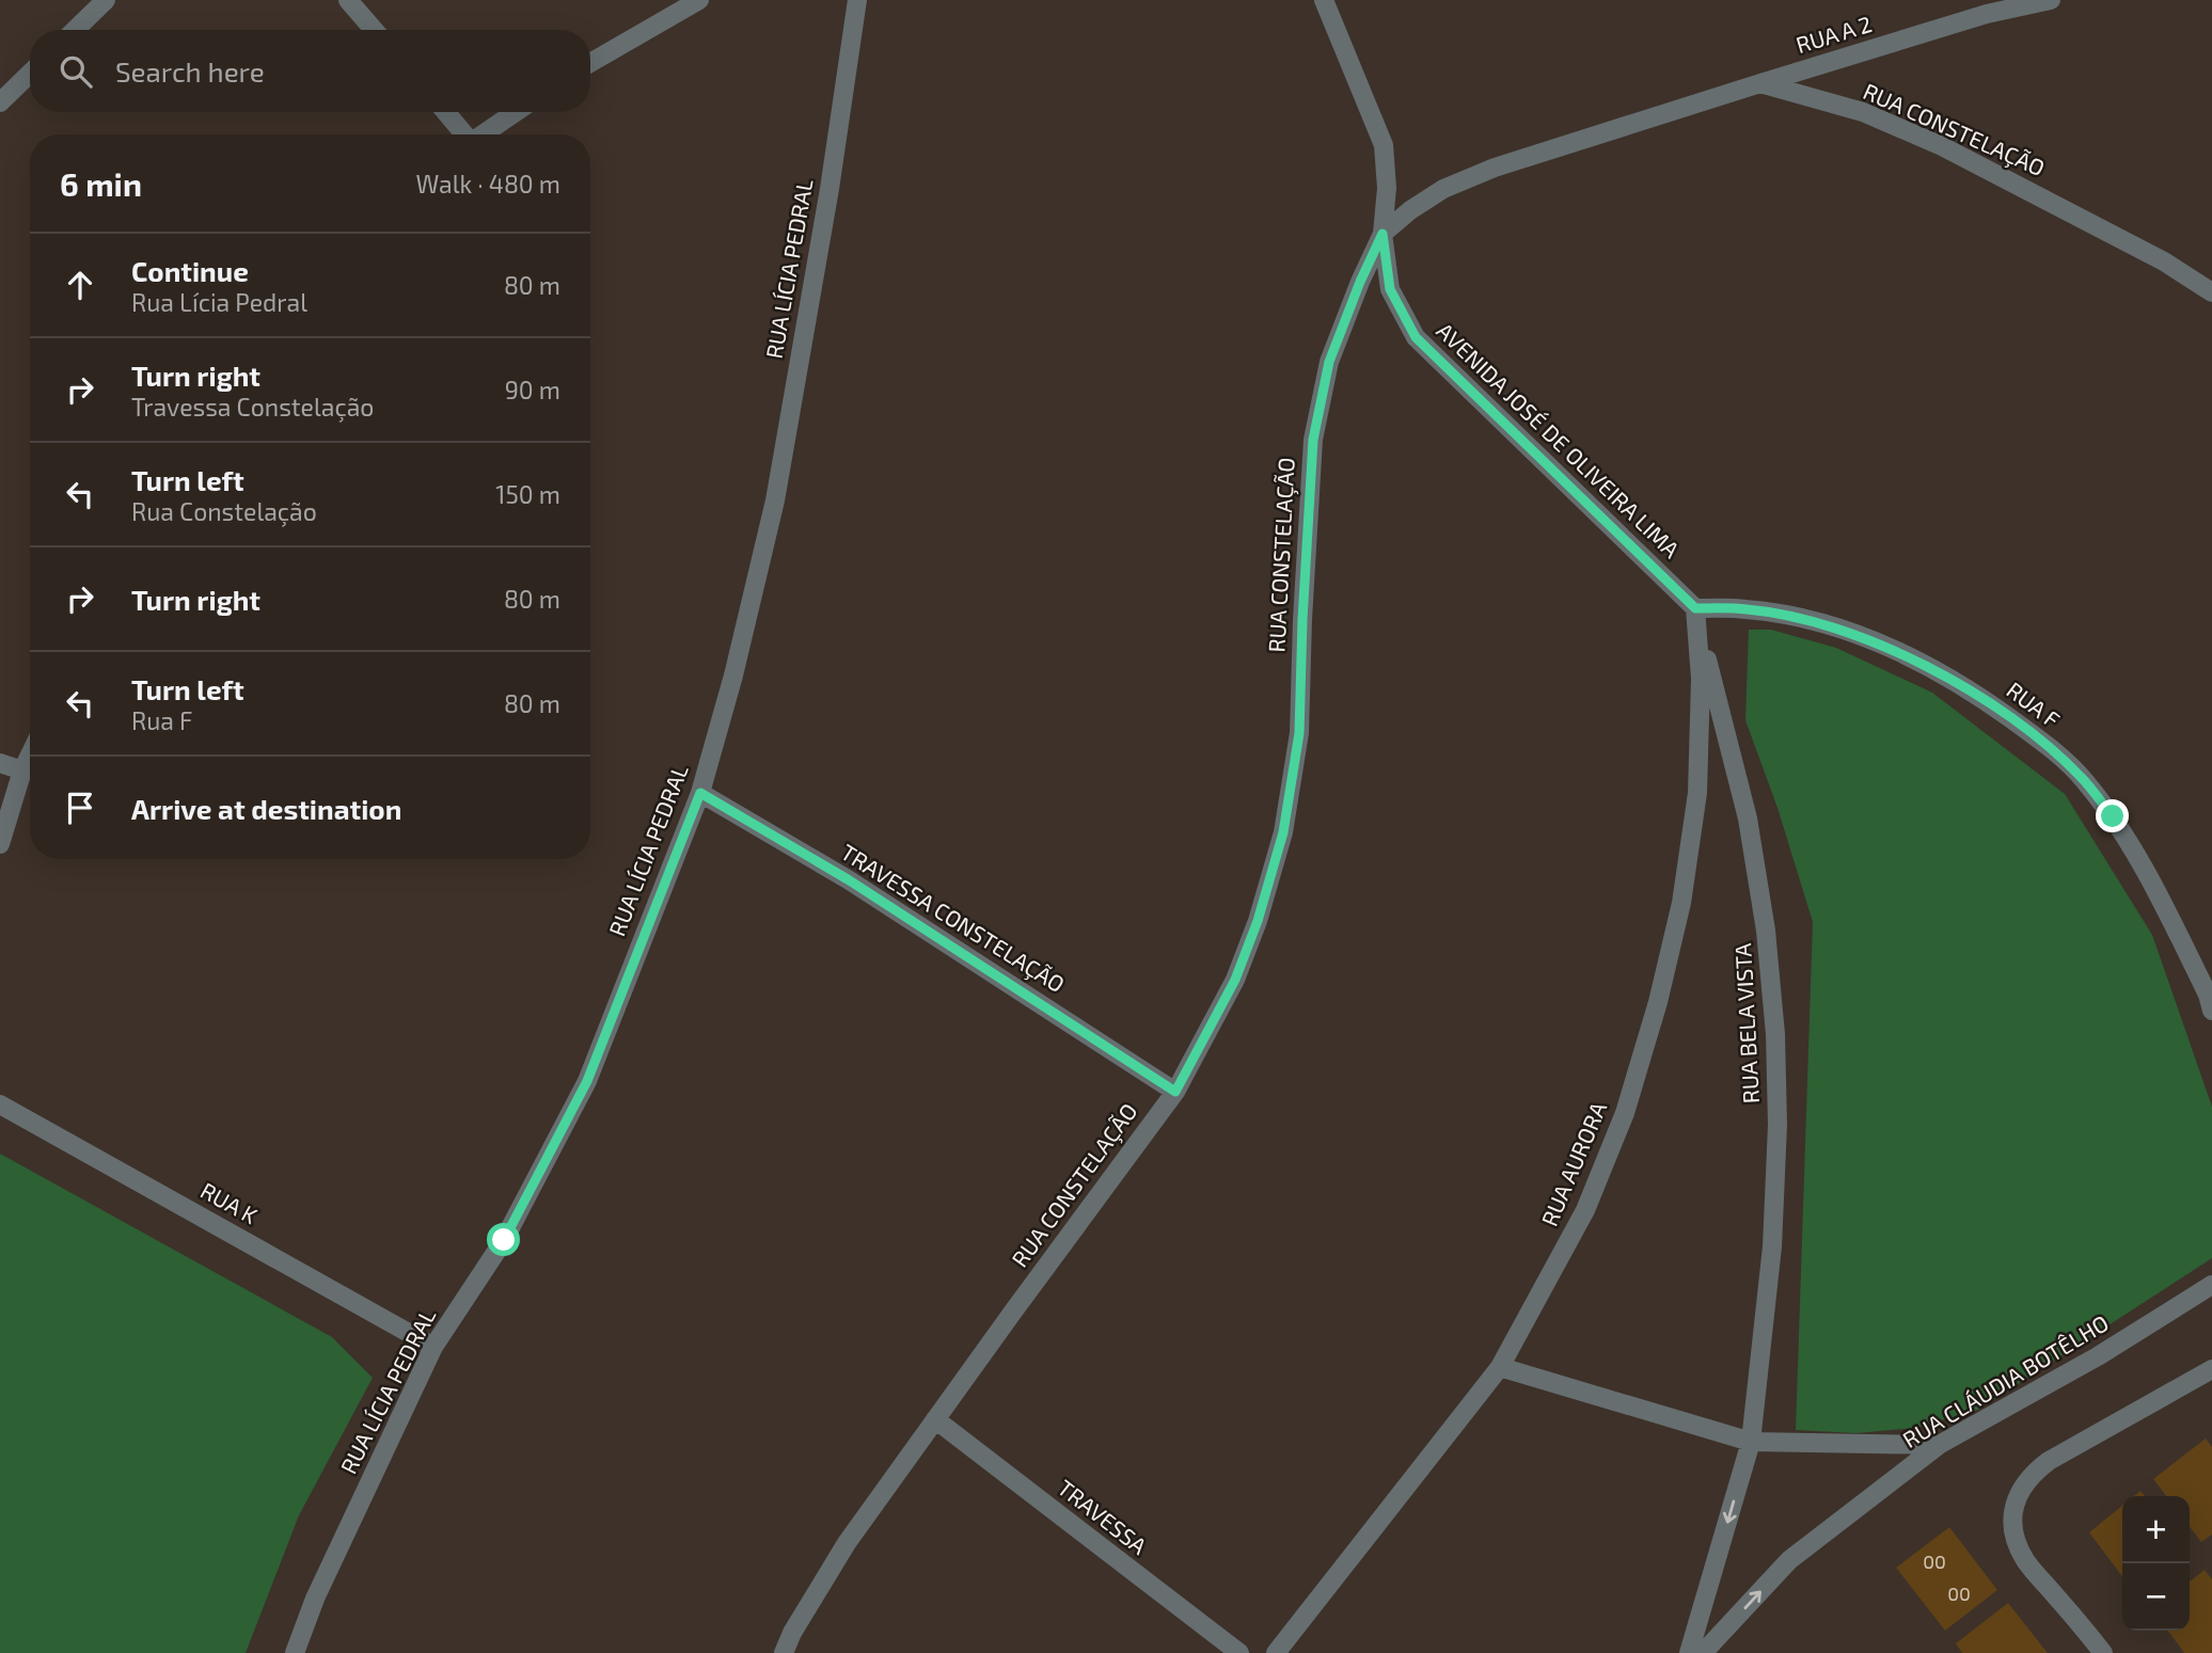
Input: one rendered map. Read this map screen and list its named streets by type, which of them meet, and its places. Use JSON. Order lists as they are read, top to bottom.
{
  "streets": {
    "street": [
      "RUA A 2",
      "RUA CONSTELAÇÃO",
      "RUA LÍCIA PEDRAL",
      "AVENIDA JOSÉ DE OLIVEIRA LIMA",
      "RUA F",
      "TRAVESSA CONSTELAÇÃO",
      "RUA BELA VISTA",
      "RUA AURORA",
      "RUA K",
      "RUA CLÁUDIA BOTÊLHO",
      "TRAVESSA"
    ]
  },
  "crossings": [
    ["RUA A 2", "RUA CONSTELAÇÃO"],
    ["RUA CONSTELAÇÃO", "AVENIDA JOSÉ DE OLIVEIRA LIMA"],
    ["RUA CONSTELAÇÃO", "TRAVESSA CONSTELAÇÃO"],
    ["RUA CONSTELAÇÃO", "TRAVESSA"],
    ["RUA LÍCIA PEDRAL", "TRAVESSA CONSTELAÇÃO"],
    ["RUA LÍCIA PEDRAL", "RUA K"],
    ["AVENIDA JOSÉ DE OLIVEIRA LIMA", "RUA F"],
    ["AVENIDA JOSÉ DE OLIVEIRA LIMA", "RUA BELA VISTA"],
    ["AVENIDA JOSÉ DE OLIVEIRA LIMA", "RUA AURORA"],
    ["RUA F", "RUA BELA VISTA"],
    ["RUA F", "RUA AURORA"],
    ["RUA BELA VISTA", "RUA AURORA"]
  ],
  "one_way": ["RUA CLÁUDIA BOTÊLHO"],
  "house_numbers": ["00", "00"],
  "page": {
    "search": "Search here",
    "heading": ["6 min", "Walk · 480 m"],
    "list": [
      ["Continue", "Rua Lícia Pedral", "80 m"],
      ["Turn right", "Travessa Constelação", "90 m"],
      ["Turn left", "Rua Constelação", "150 m"],
      ["Turn right", "80 m"],
      ["Turn left", "Rua F", "80 m"],
      "Arrive at destination"
    ],
    "map_buttons": ["+", "−"]
  }
}
